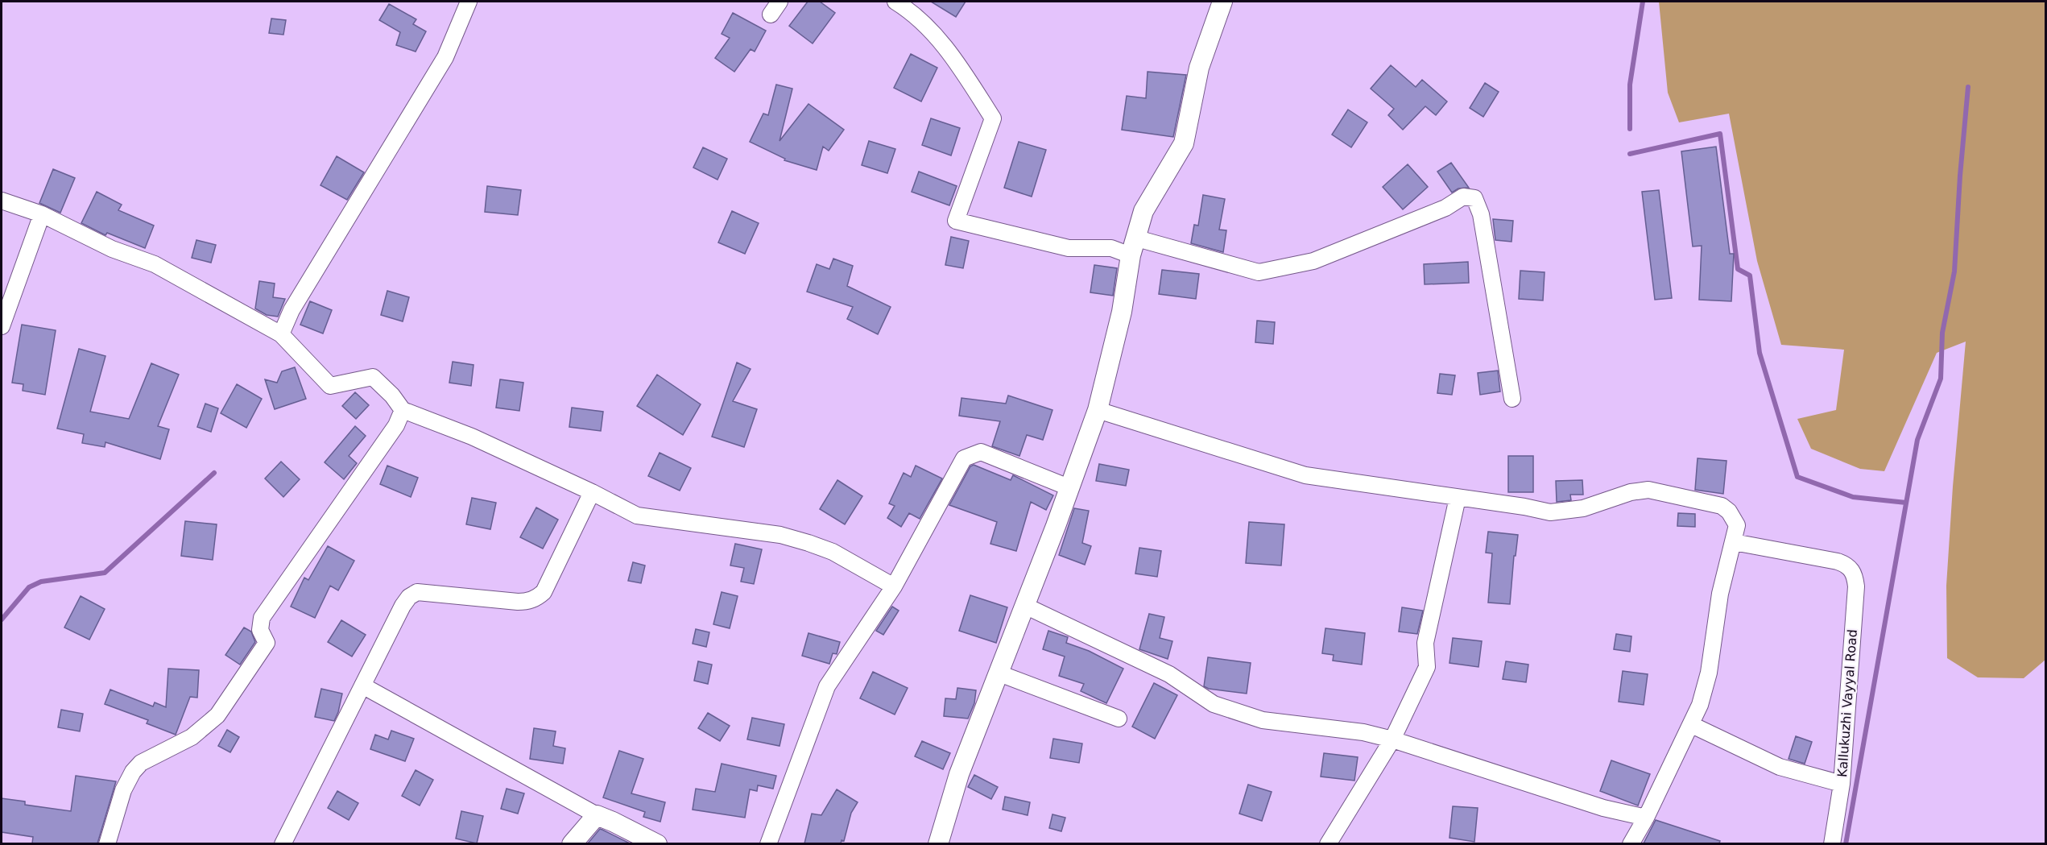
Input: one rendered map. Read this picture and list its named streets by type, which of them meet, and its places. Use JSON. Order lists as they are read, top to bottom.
{
  "streets": {
    "street": ["Kallukuzhi Vayyal Road"]
  }
}
